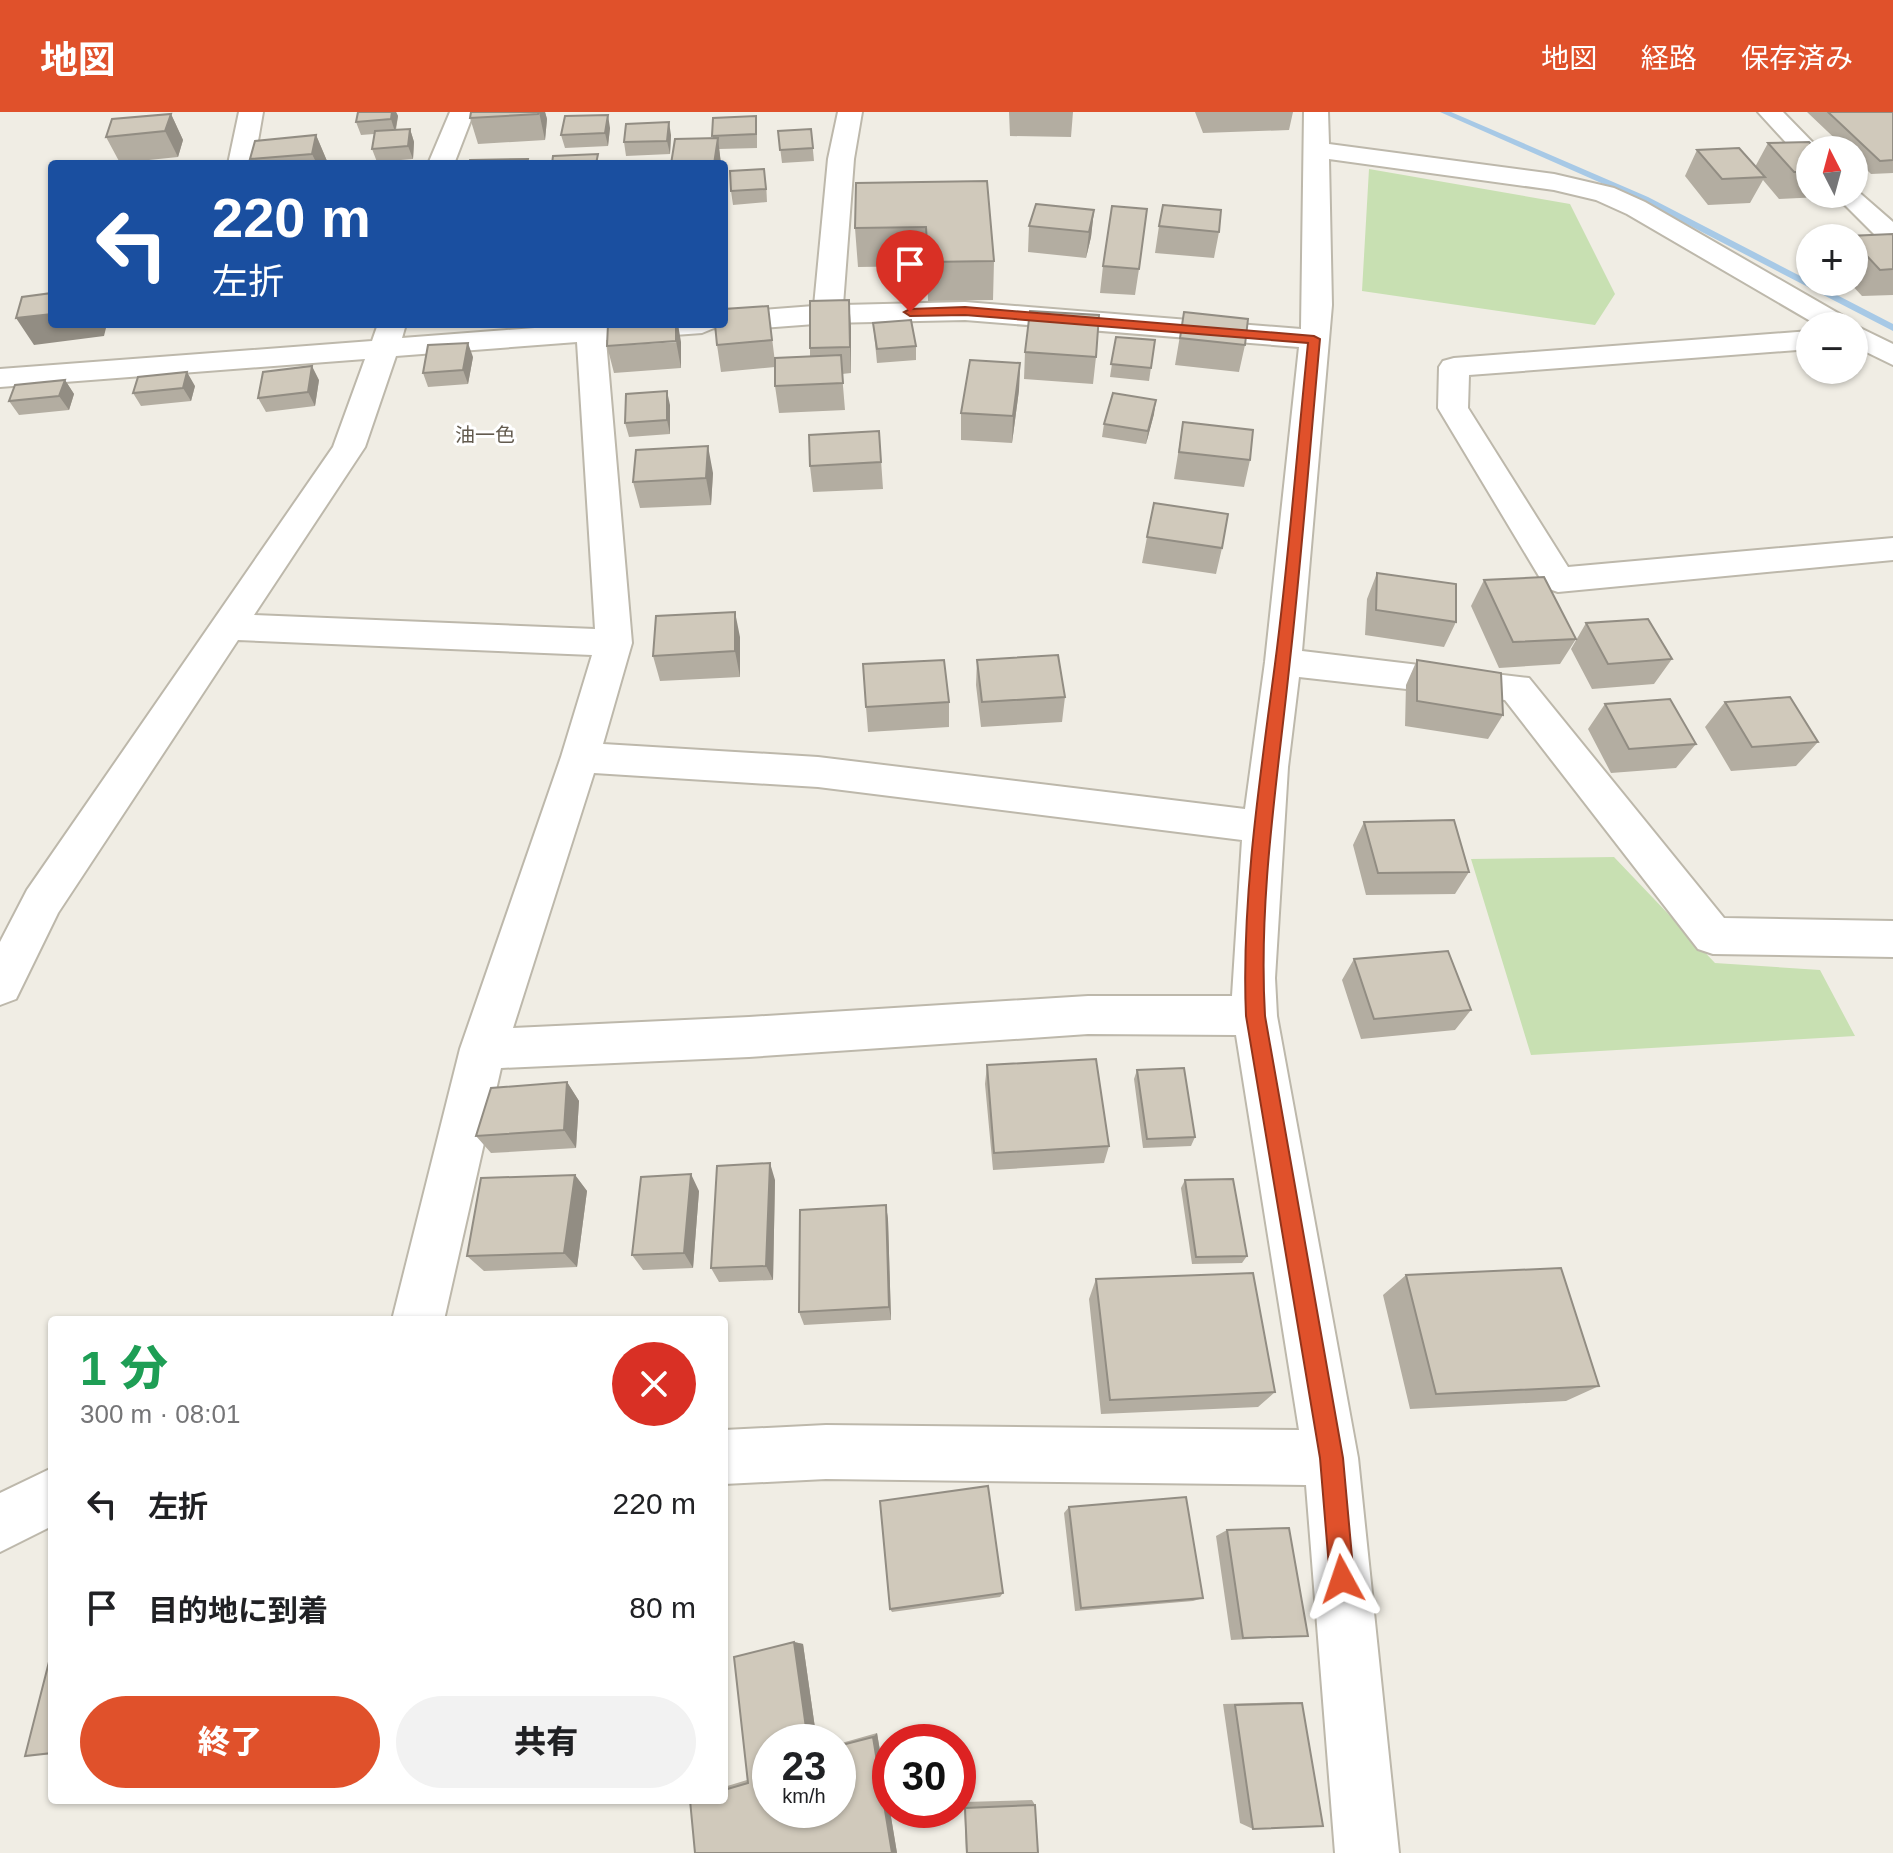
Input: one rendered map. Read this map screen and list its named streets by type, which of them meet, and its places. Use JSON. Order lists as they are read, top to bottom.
{
  "districts": ["油一色"],
  "north": "top",
  "page": {
    "header": "地図",
    "nav": ["地図", "経路", "保存済み"],
    "map_buttons": ["+", "−"],
    "turn": ["220 m", "左折"],
    "heading": ["1 分", "300 m · 08:01"],
    "list": [
      {
        "name": "左折",
        "value": "220 m"
      },
      {
        "name": "目的地に到着",
        "value": "80 m"
      }
    ],
    "buttons": ["終了", "共有"],
    "speed": "23 km/h",
    "limit": "30"
  }
}
